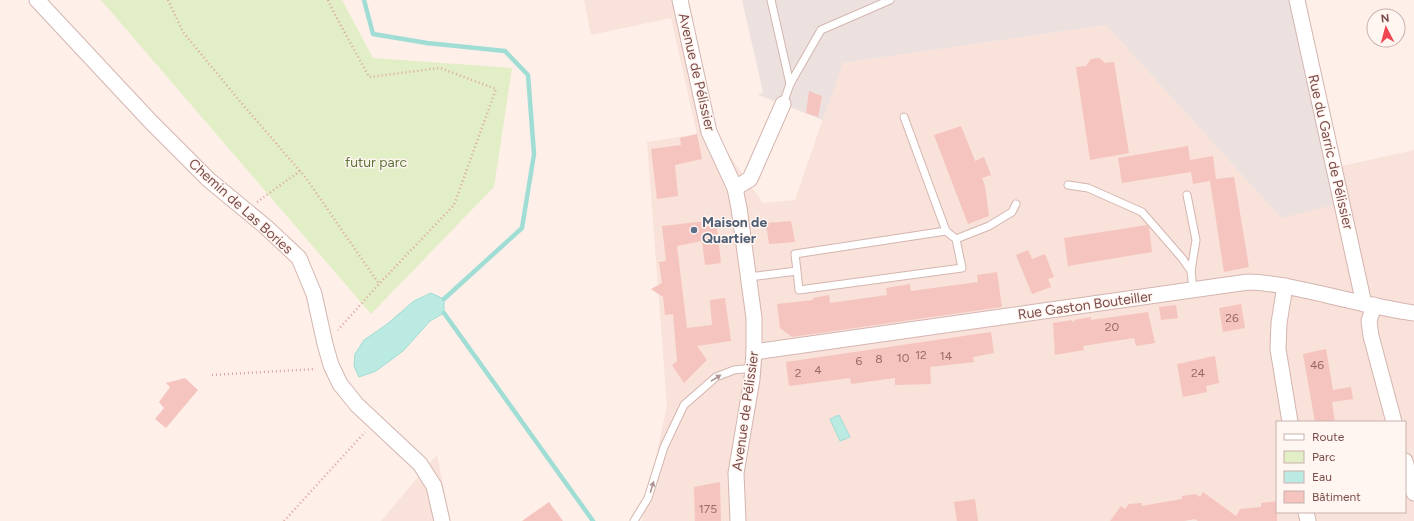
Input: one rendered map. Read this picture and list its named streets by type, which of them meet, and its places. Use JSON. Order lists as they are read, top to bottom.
{
  "streets": {
    "street": [
      "Avenue de Pélissier",
      "Rue du Garric de Pélissier",
      "Chemin de Las Bories",
      "Rue Gaston Bouteiller"
    ]
  },
  "crossings": [
    ["Avenue de Pélissier", "Rue Gaston Bouteiller"],
    ["Rue du Garric de Pélissier", "Rue Gaston Bouteiller"]
  ],
  "parks": ["futur parc"],
  "places": ["Maison de Quartier"],
  "house_numbers": [
    "26",
    "20",
    "12",
    "14",
    "10",
    "8",
    "6",
    "46",
    "4",
    "2",
    "24",
    "175"
  ],
  "legend": [
    "Route",
    "Parc",
    "Eau",
    "Bâtiment"
  ],
  "north": "top"
}
